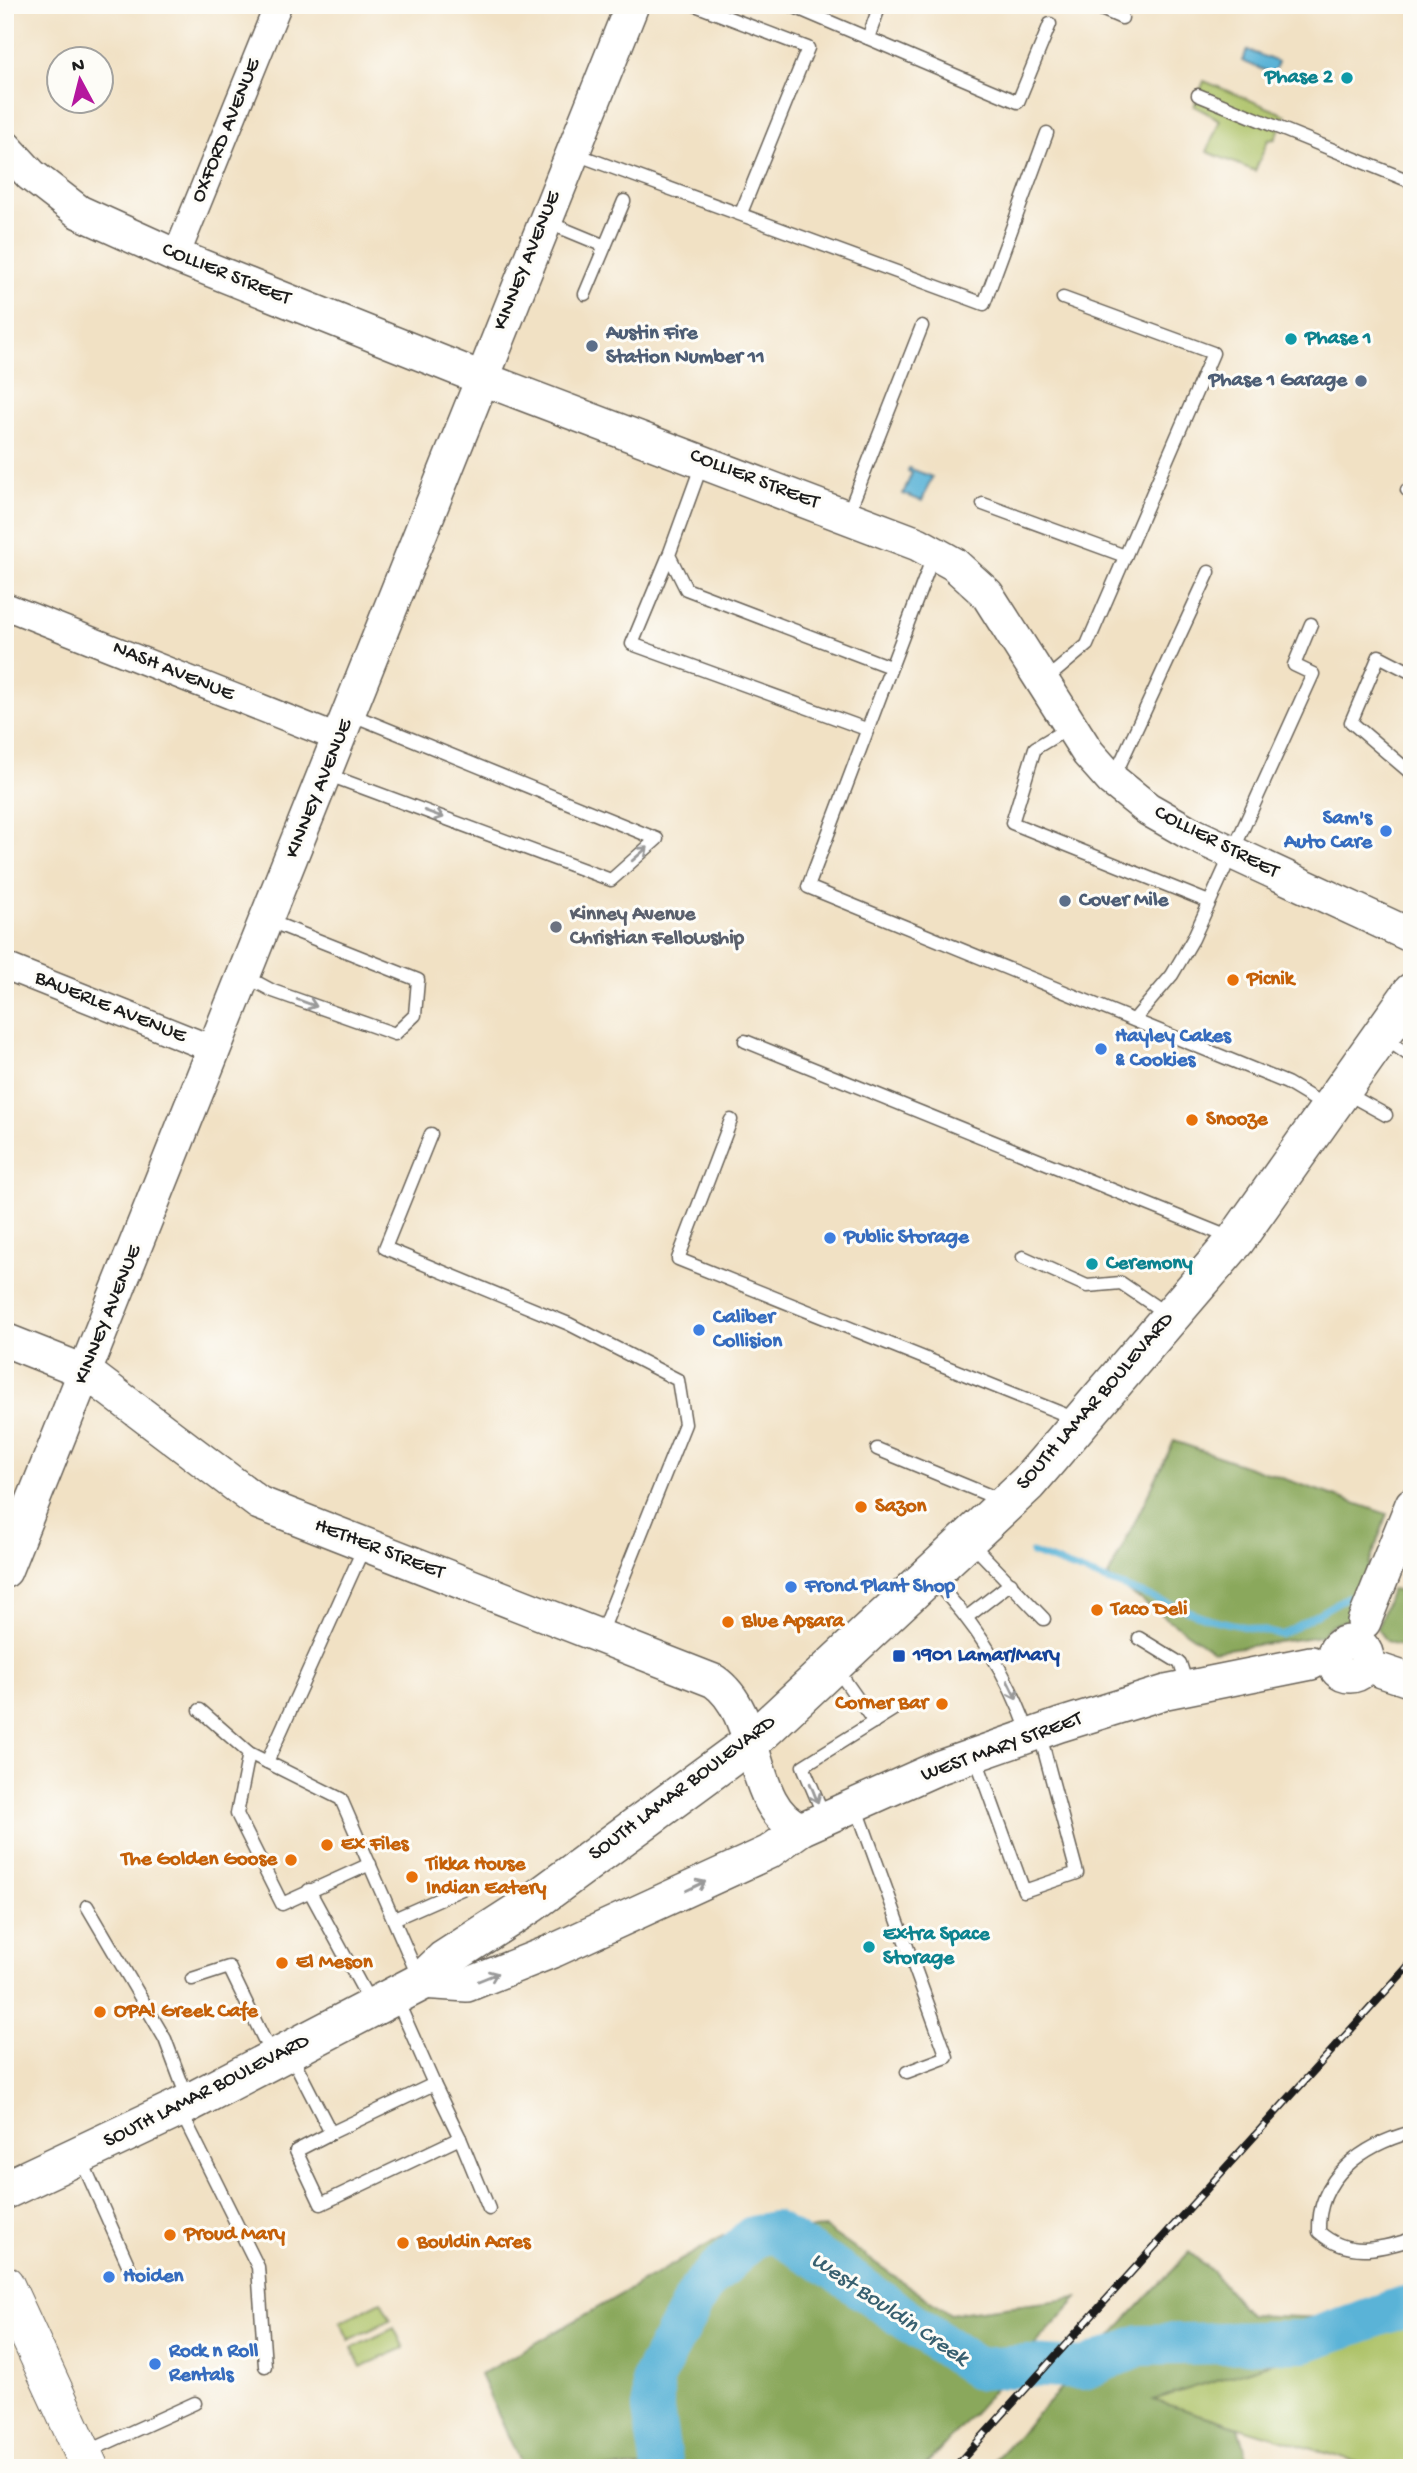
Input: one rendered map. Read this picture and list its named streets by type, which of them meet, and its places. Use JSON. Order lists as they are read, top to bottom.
{
  "streets": {
    "main road": ["SOUTH LAMAR BOULEVARD"],
    "street": [
      "OXFORD AVENUE",
      "KINNEY AVENUE",
      "COLLIER STREET",
      "NASH AVENUE",
      "BAUERLE AVENUE",
      "HETHER STREET",
      "WEST MARY STREET"
    ]
  },
  "crossings": [
    ["OXFORD AVENUE", "COLLIER STREET"],
    ["KINNEY AVENUE", "COLLIER STREET"],
    ["KINNEY AVENUE", "NASH AVENUE"],
    ["KINNEY AVENUE", "BAUERLE AVENUE"],
    ["KINNEY AVENUE", "HETHER STREET"],
    ["SOUTH LAMAR BOULEVARD", "HETHER STREET"],
    ["SOUTH LAMAR BOULEVARD", "WEST MARY STREET"]
  ],
  "one_way": ["WEST MARY STREET"],
  "water": ["West Bouldin Creek"],
  "places": {
    "other": [
      "Phase 2",
      "Phase 1",
      "Austin Fire Station Number 11",
      "Phase 1 Garage",
      "Sam's Auto Care",
      "Cover Mile",
      "Kinney Avenue Christian Fellowship",
      "Picnik",
      "Hayley Cakes & Cookies",
      "Snooze",
      "Public Storage",
      "Ceremony",
      "Caliber Collision",
      "Sazon",
      "Frond Plant Shop",
      "Taco Deli",
      "Blue Apsara",
      "Corner Bar",
      "Ex Files",
      "The Golden Goose",
      "Tikka House Indian Eatery",
      "Extra Space Storage",
      "El Meson",
      "OPA! Greek Cafe",
      "Proud Mary",
      "Bouldin Acres",
      "Hoiden",
      "Rock n Roll Rentals"
    ],
    "transit": ["1901 Lamar/Mary"]
  },
  "north": "top"
}
